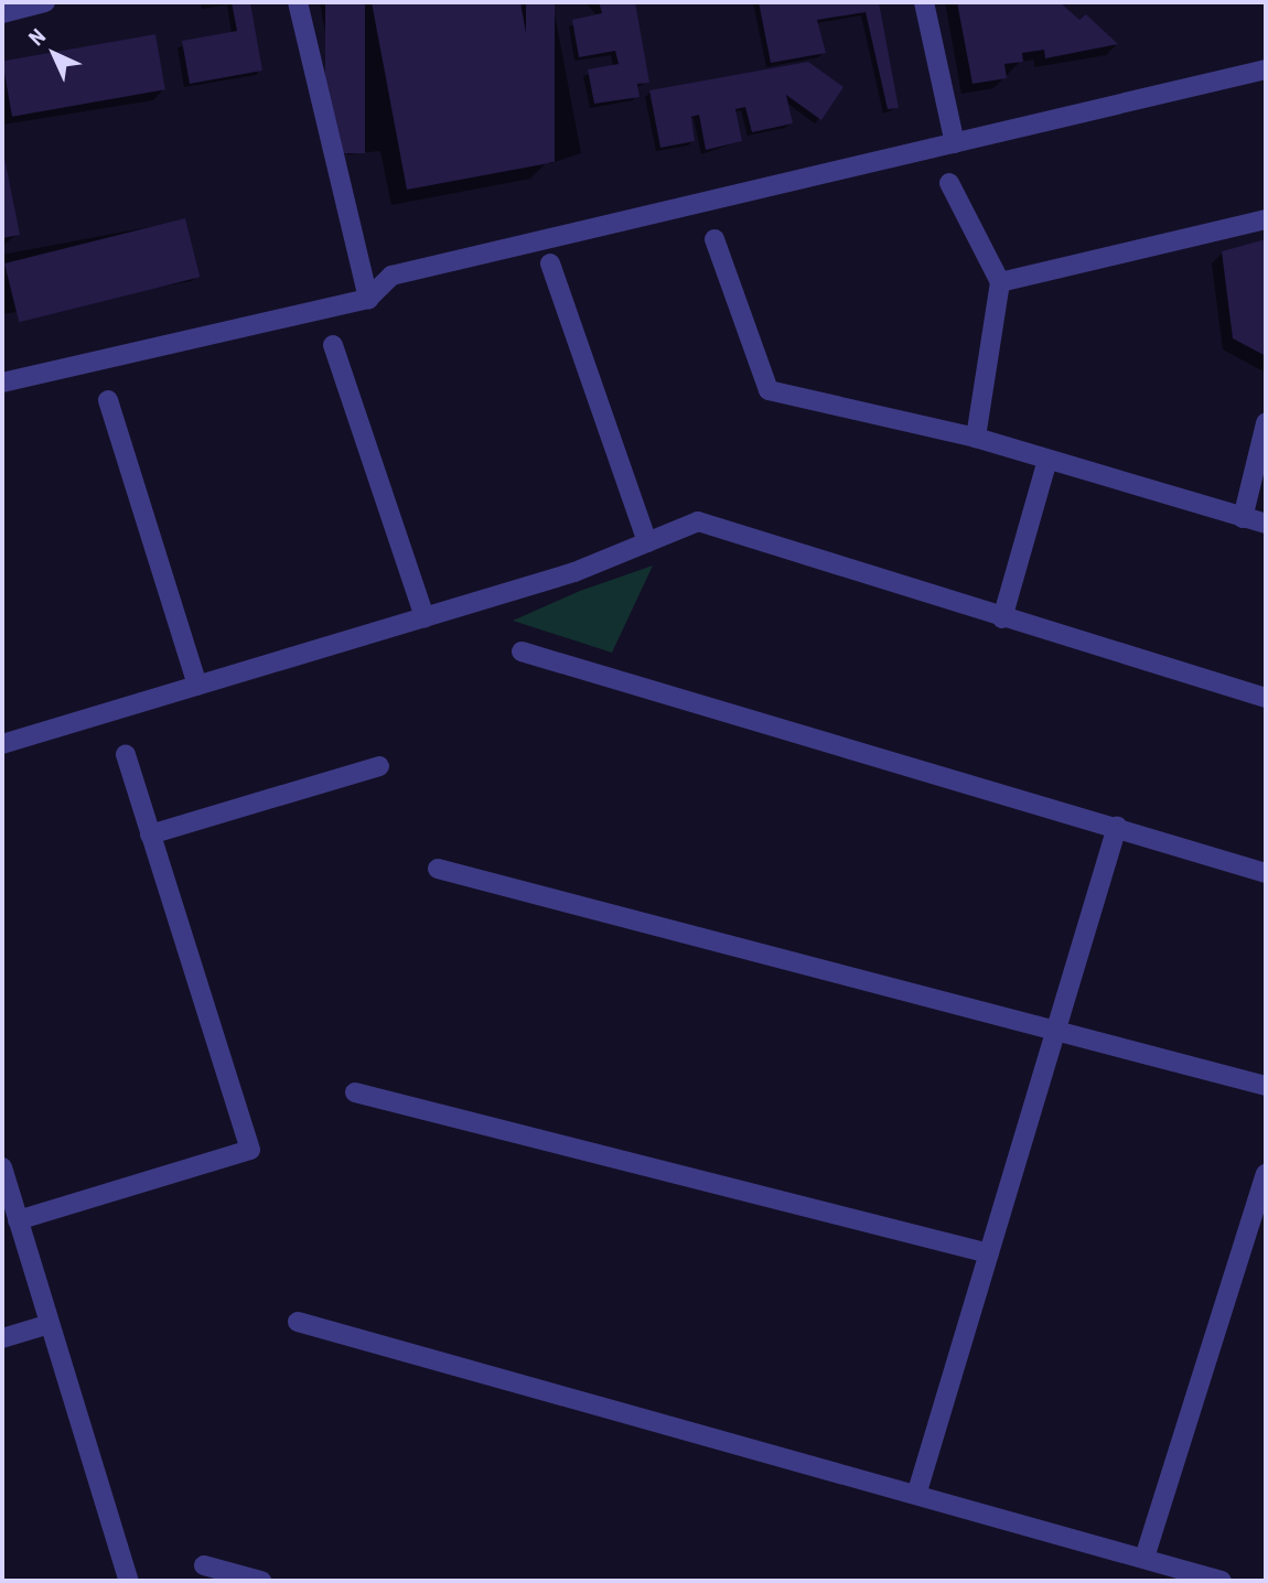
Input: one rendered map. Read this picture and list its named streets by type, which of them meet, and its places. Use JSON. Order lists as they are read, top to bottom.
{
  "north": "top left"
}
